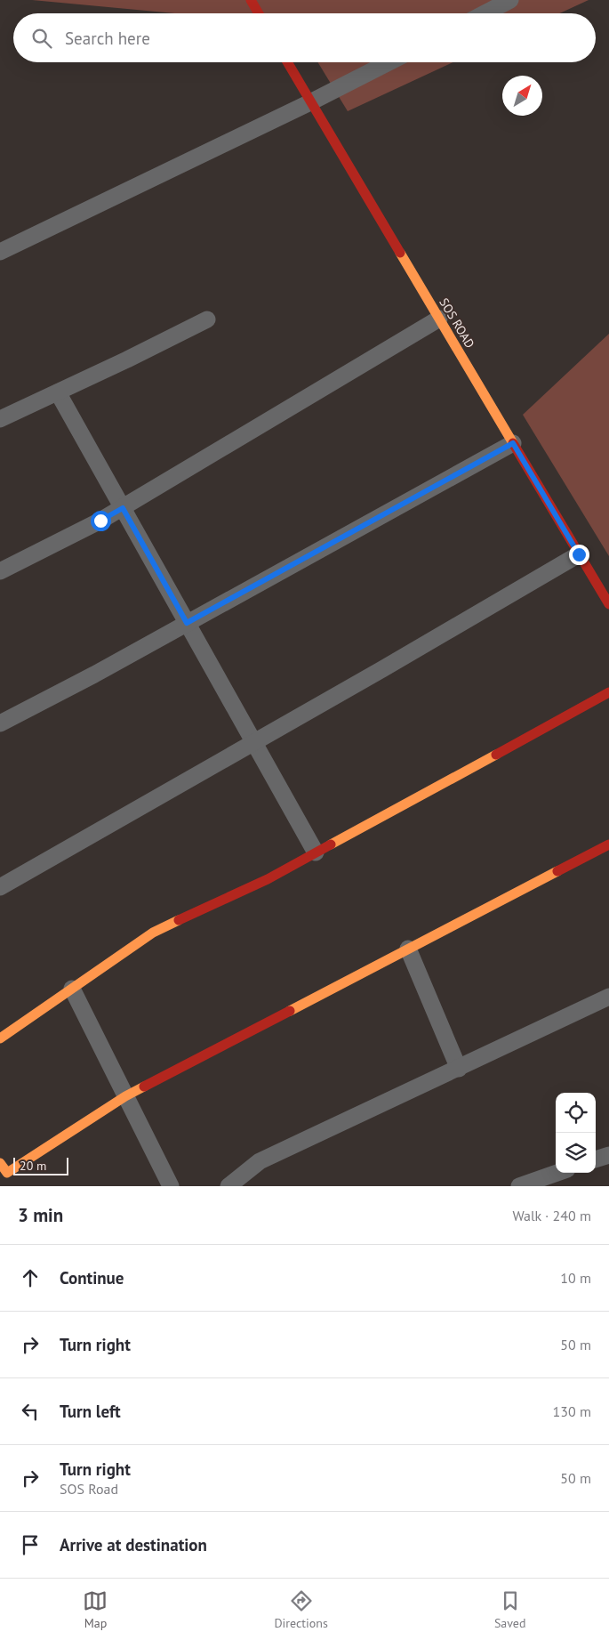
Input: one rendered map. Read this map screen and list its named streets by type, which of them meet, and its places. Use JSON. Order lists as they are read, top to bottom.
{
  "streets": {
    "street": ["SOS ROAD"]
  },
  "scale_bar": "20 m",
  "north": "top right",
  "page": {
    "search": "Search here",
    "scale": "20 m",
    "heading": ["3 min", "Walk · 240 m"],
    "list": [
      ["Continue", "10 m"],
      ["Turn right", "50 m"],
      ["Turn left", "130 m"],
      ["Turn right", "SOS Road", "50 m"],
      "Arrive at destination"
    ],
    "nav": ["Map", "Directions", "Saved"]
  }
}
